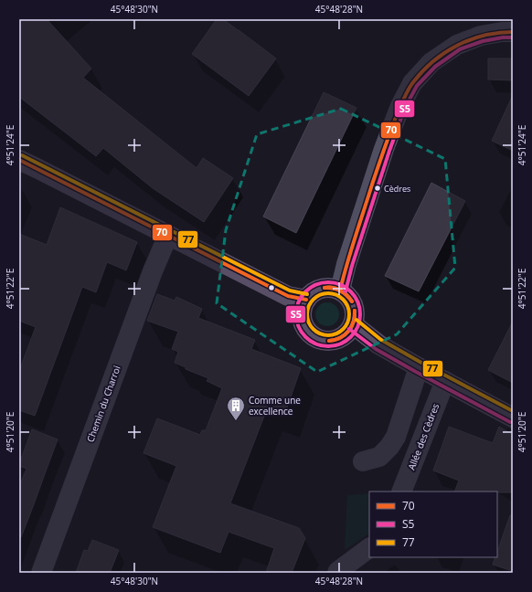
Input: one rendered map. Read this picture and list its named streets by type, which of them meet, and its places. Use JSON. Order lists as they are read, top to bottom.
{
  "streets": {
    "street": ["Chemin du Charroi", "Allée des Cèdres"]
  },
  "places": {
    "other": ["Cèdres"],
    "building": ["Comme une excellence"]
  },
  "lines": ["transit line 70", "transit line S5", "transit line 77"],
  "legend": ["70", "S5", "77"],
  "coordinates": [
    "45°48'30\"N",
    "45°48'28\"N",
    "4°51'24\"E",
    "4°51'22\"E",
    "4°51'20\"E"
  ]
}
